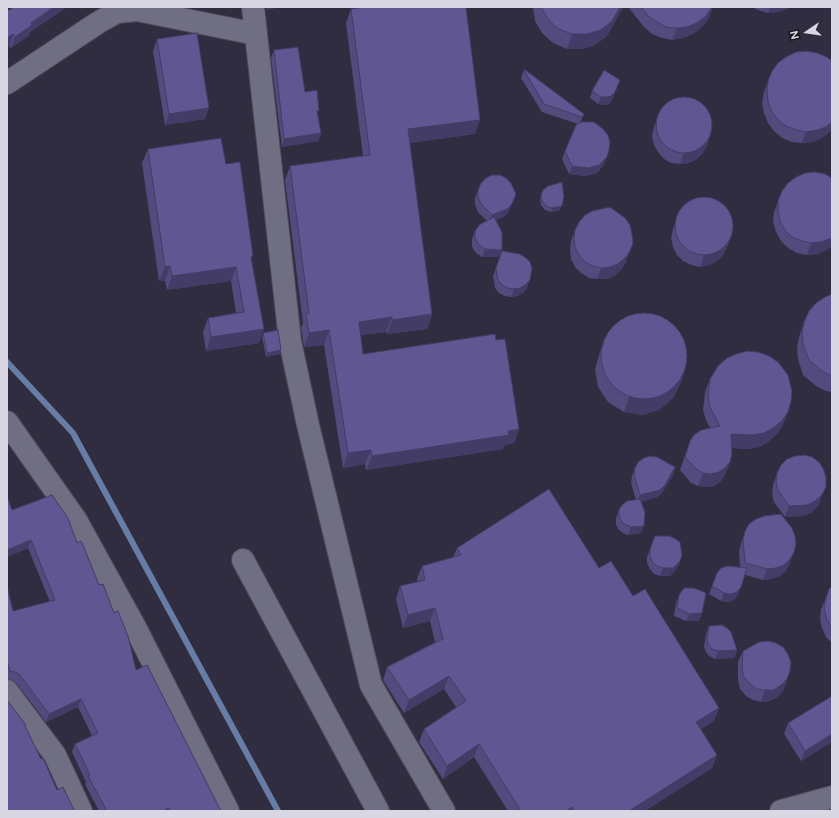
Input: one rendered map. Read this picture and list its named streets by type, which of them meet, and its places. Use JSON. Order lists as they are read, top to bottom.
{
  "north": "left"
}
